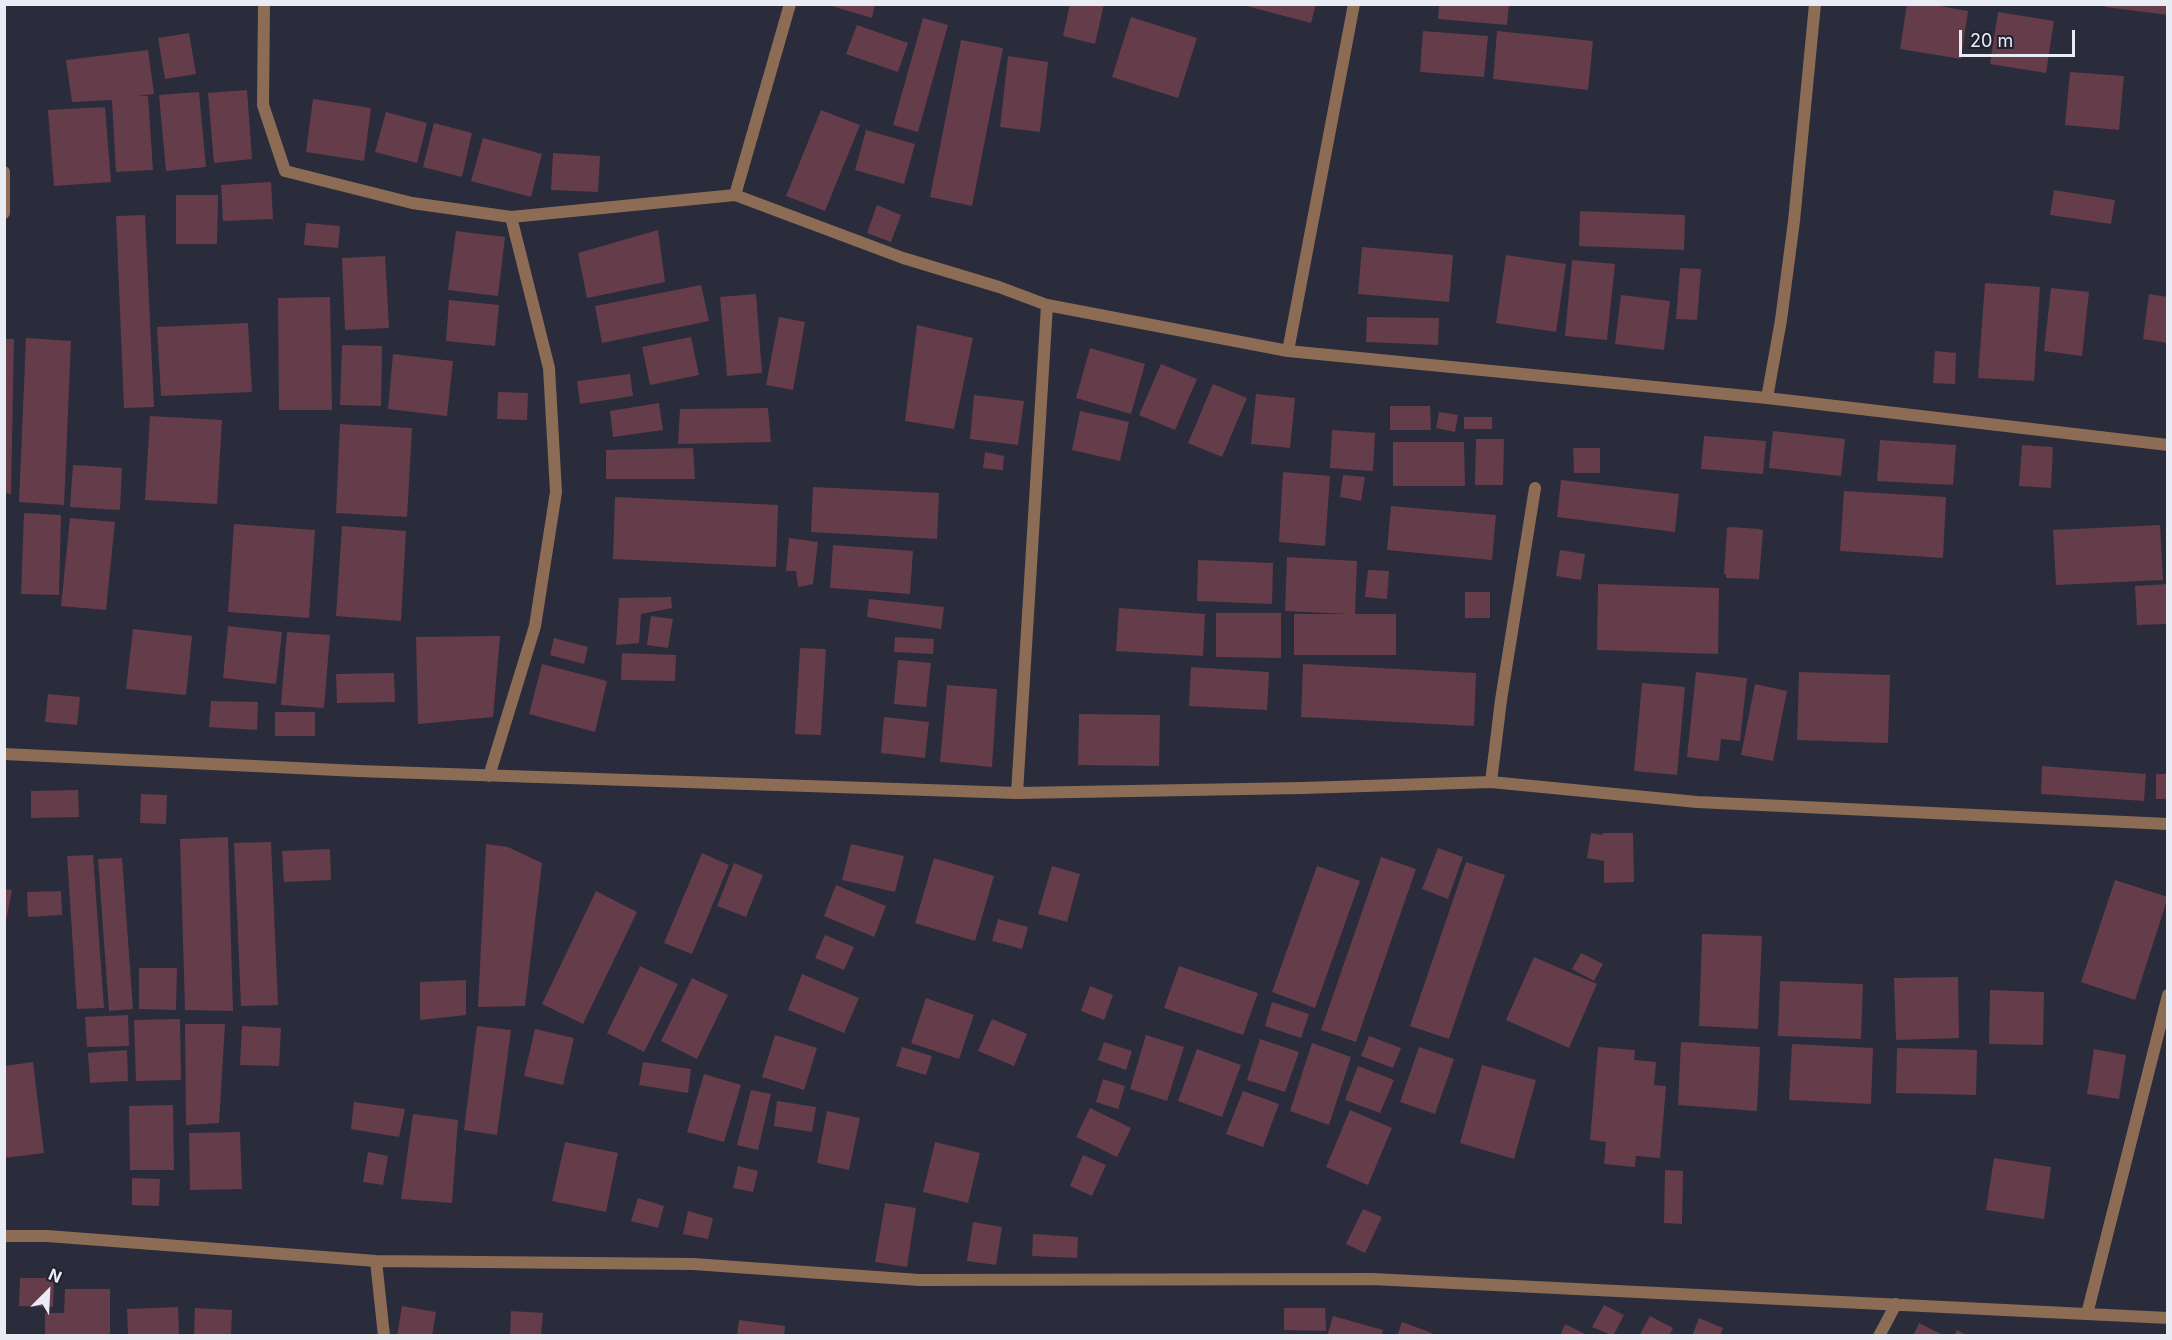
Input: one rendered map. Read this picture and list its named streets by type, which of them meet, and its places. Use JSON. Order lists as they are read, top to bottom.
{
  "scale_bar": "20 m",
  "north": "top right"
}
